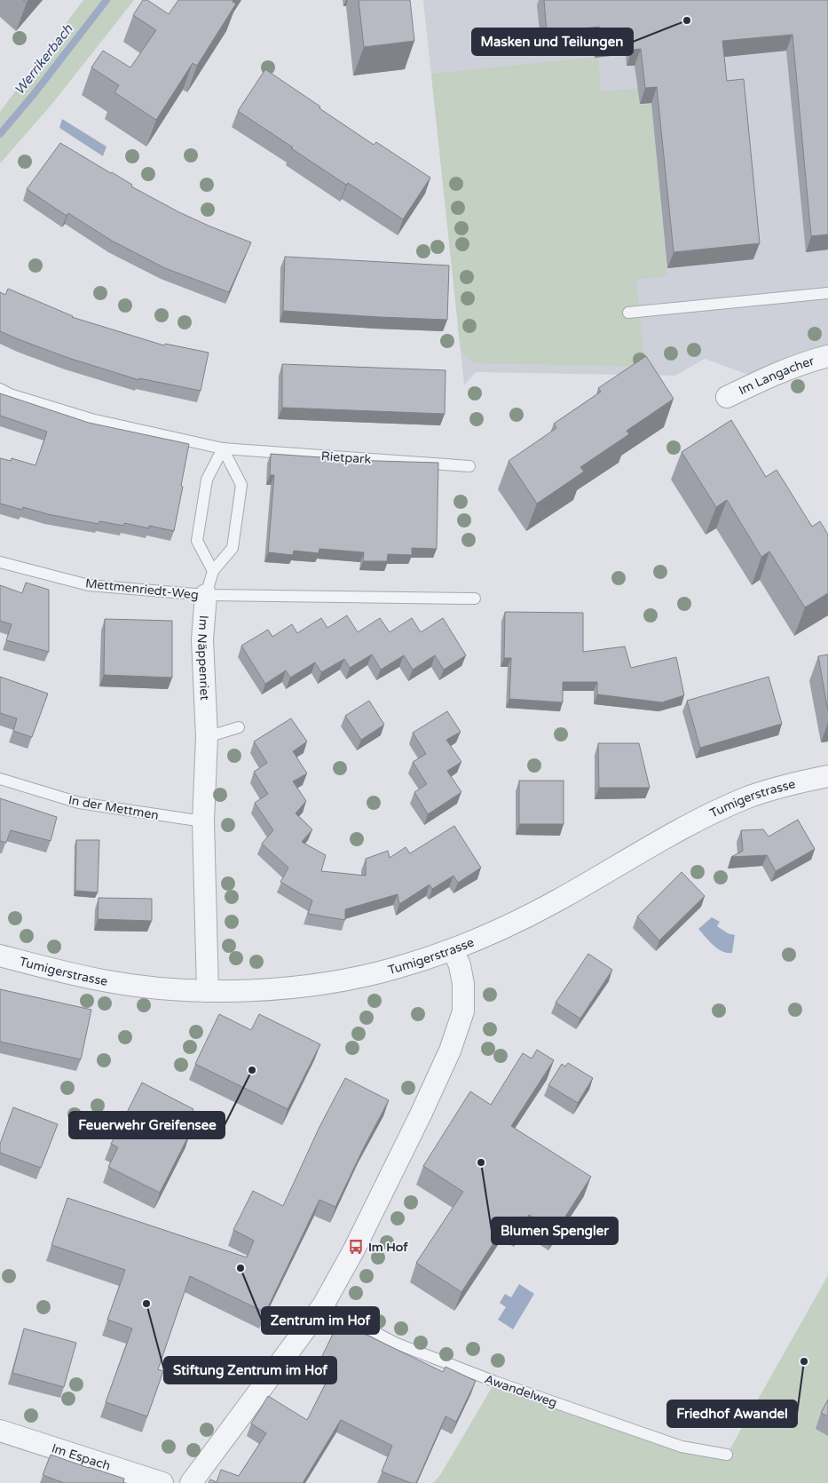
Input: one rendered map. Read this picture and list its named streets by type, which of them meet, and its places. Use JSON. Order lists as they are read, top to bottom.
{
  "streets": {
    "street": [
      "Im Langacher",
      "Im Näppenriet",
      "Tumigerstrasse",
      "Im Espach"
    ],
    "lane": [
      "Rietpark",
      "Mettmenriedt-Weg",
      "In der Mettmen",
      "Awandelweg"
    ]
  },
  "crossings": [
    ["Mettmenriedt-Weg", "Im Näppenriet"],
    ["Im Näppenriet", "Tumigerstrasse"],
    ["Im Näppenriet", "In der Mettmen"]
  ],
  "water": ["Werrikerbach"],
  "places": {
    "other": [
      "Masken und Teilungen",
      "Feuerwehr Greifensee",
      "Blumen Spengler",
      "Zentrum im Hof",
      "Stiftung Zentrum im Hof",
      "Friedhof Awandel"
    ],
    "bus stop": ["Im Hof"]
  }
}
